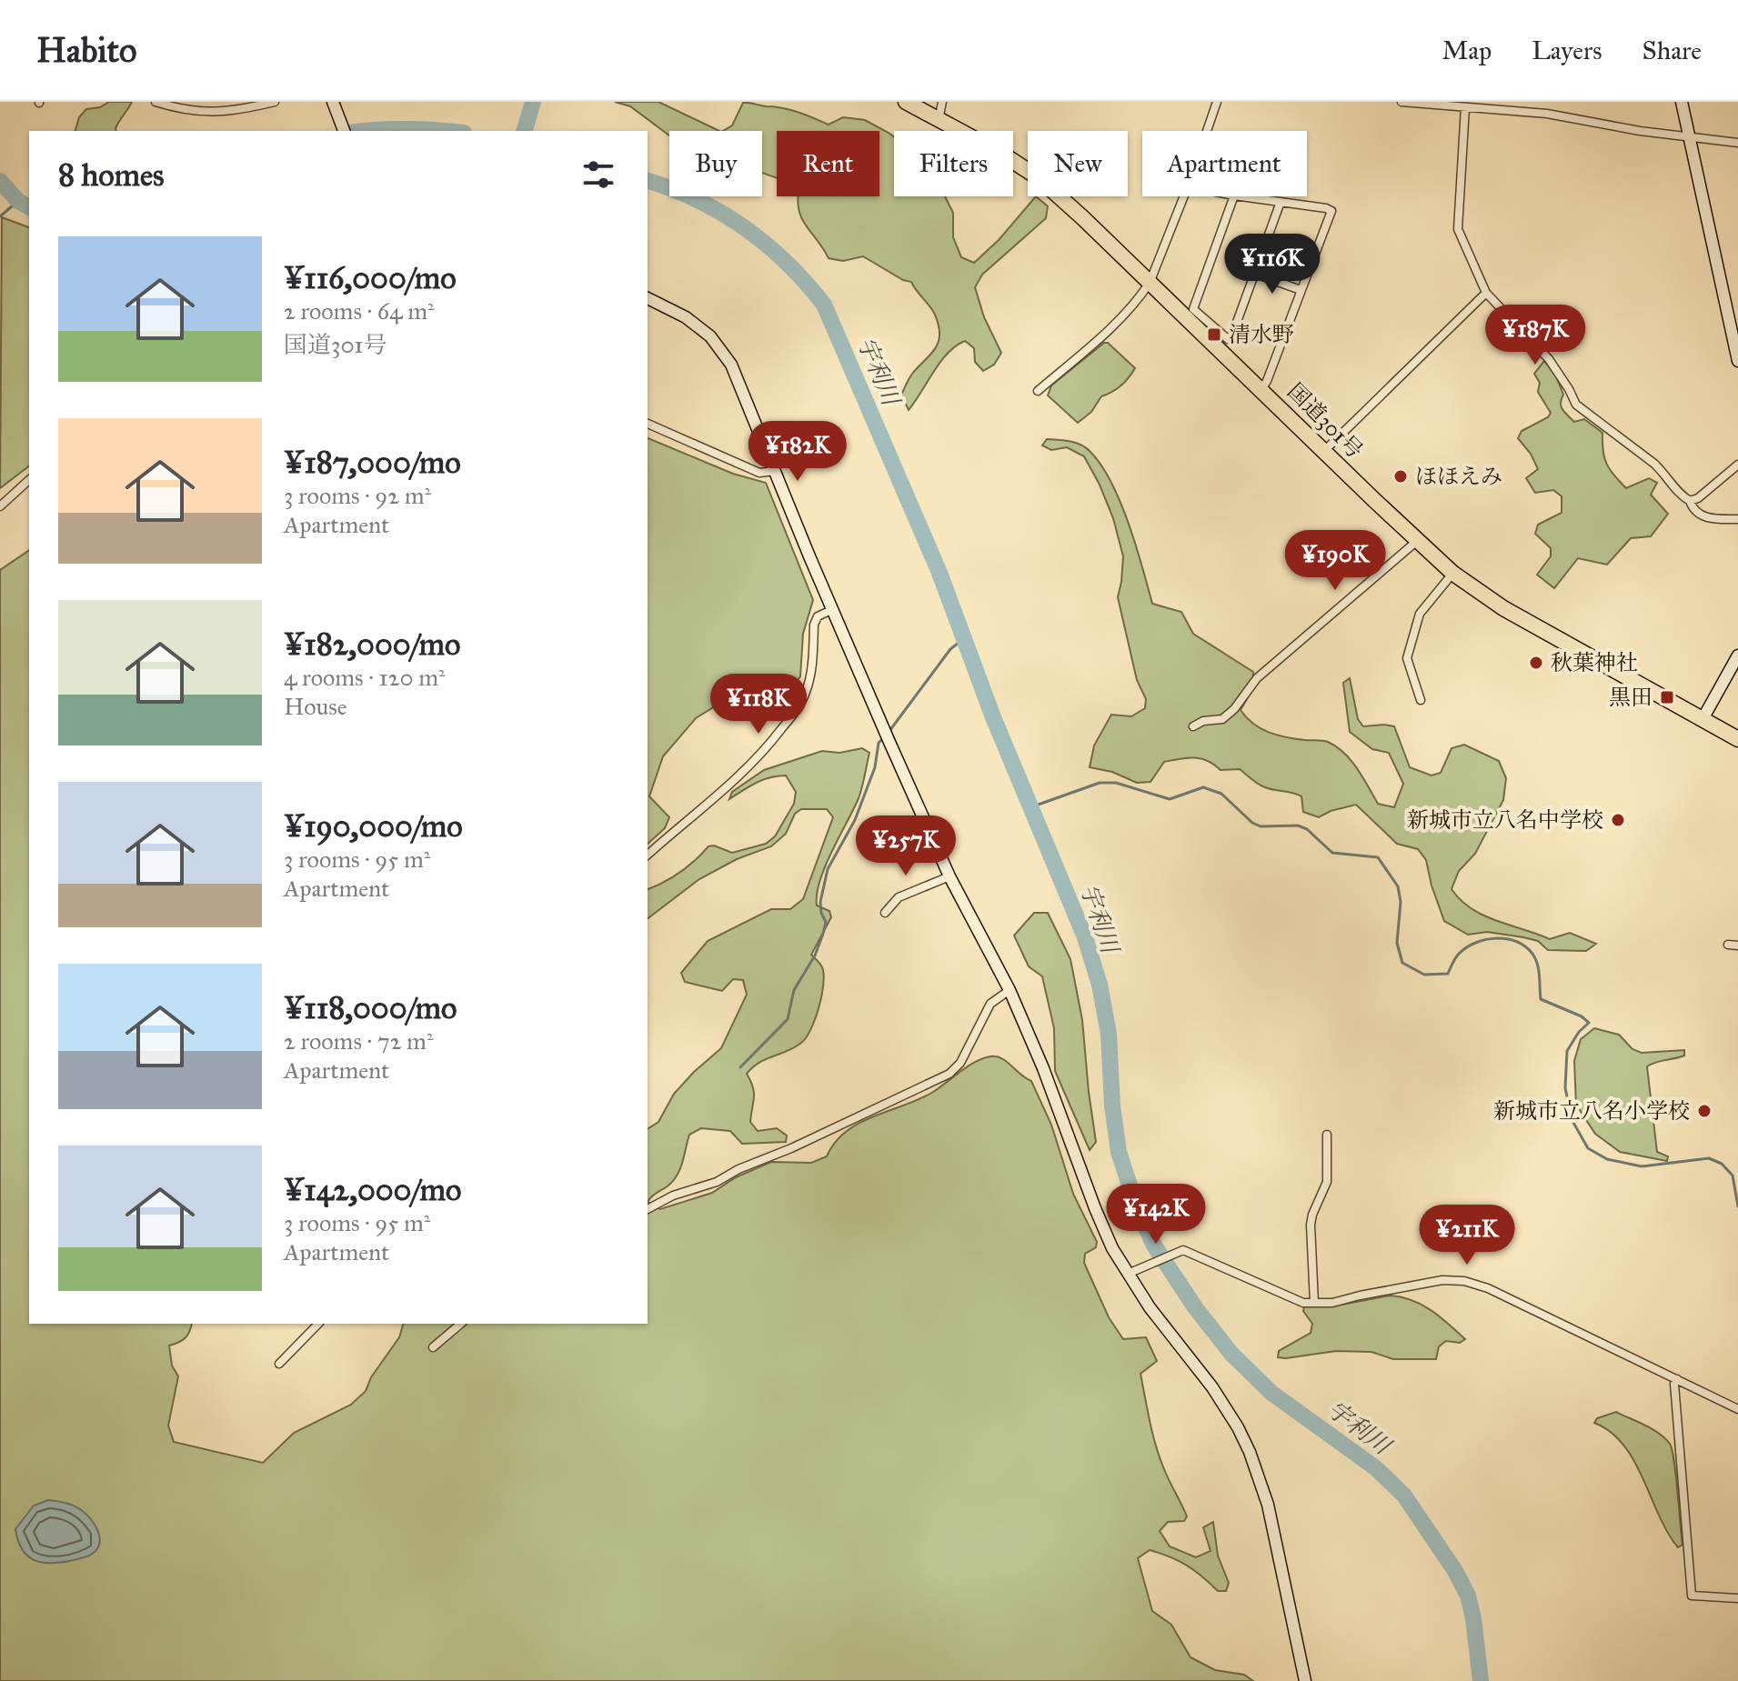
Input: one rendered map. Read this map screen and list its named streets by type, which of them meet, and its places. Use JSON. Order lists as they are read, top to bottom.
{
  "streets": {
    "highway": ["国道301号"]
  },
  "water": ["宇利川"],
  "places": {
    "transit": ["清水野", "黒田"],
    "other": [
      "ほほえみ",
      "秋葉神社",
      "新城市立八名中学校",
      "新城市立八名小学校"
    ]
  },
  "page": {
    "header": "Habito",
    "nav": ["Map", "Layers", "Share"],
    "chip": [
      "Buy",
      "Rent",
      "Filters",
      "New",
      "Apartment"
    ],
    "heading": "8 homes",
    "list": [
      {
        "name": "¥116,000/mo",
        "note": "2 rooms · 64 m² · 国道301号"
      },
      {
        "name": "¥187,000/mo",
        "note": "3 rooms · 92 m² · Apartment"
      },
      {
        "name": "¥182,000/mo",
        "note": "4 rooms · 120 m² · House"
      },
      {
        "name": "¥190,000/mo",
        "note": "3 rooms · 95 m² · Apartment"
      },
      {
        "name": "¥118,000/mo",
        "note": "2 rooms · 72 m² · Apartment"
      },
      {
        "name": "¥142,000/mo",
        "note": "3 rooms · 95 m² · Apartment"
      }
    ],
    "price": [
      "¥116K",
      "¥187K",
      "¥182K",
      "¥190K",
      "¥118K",
      "¥257K",
      "¥142K",
      "¥211K"
    ]
  }
}
